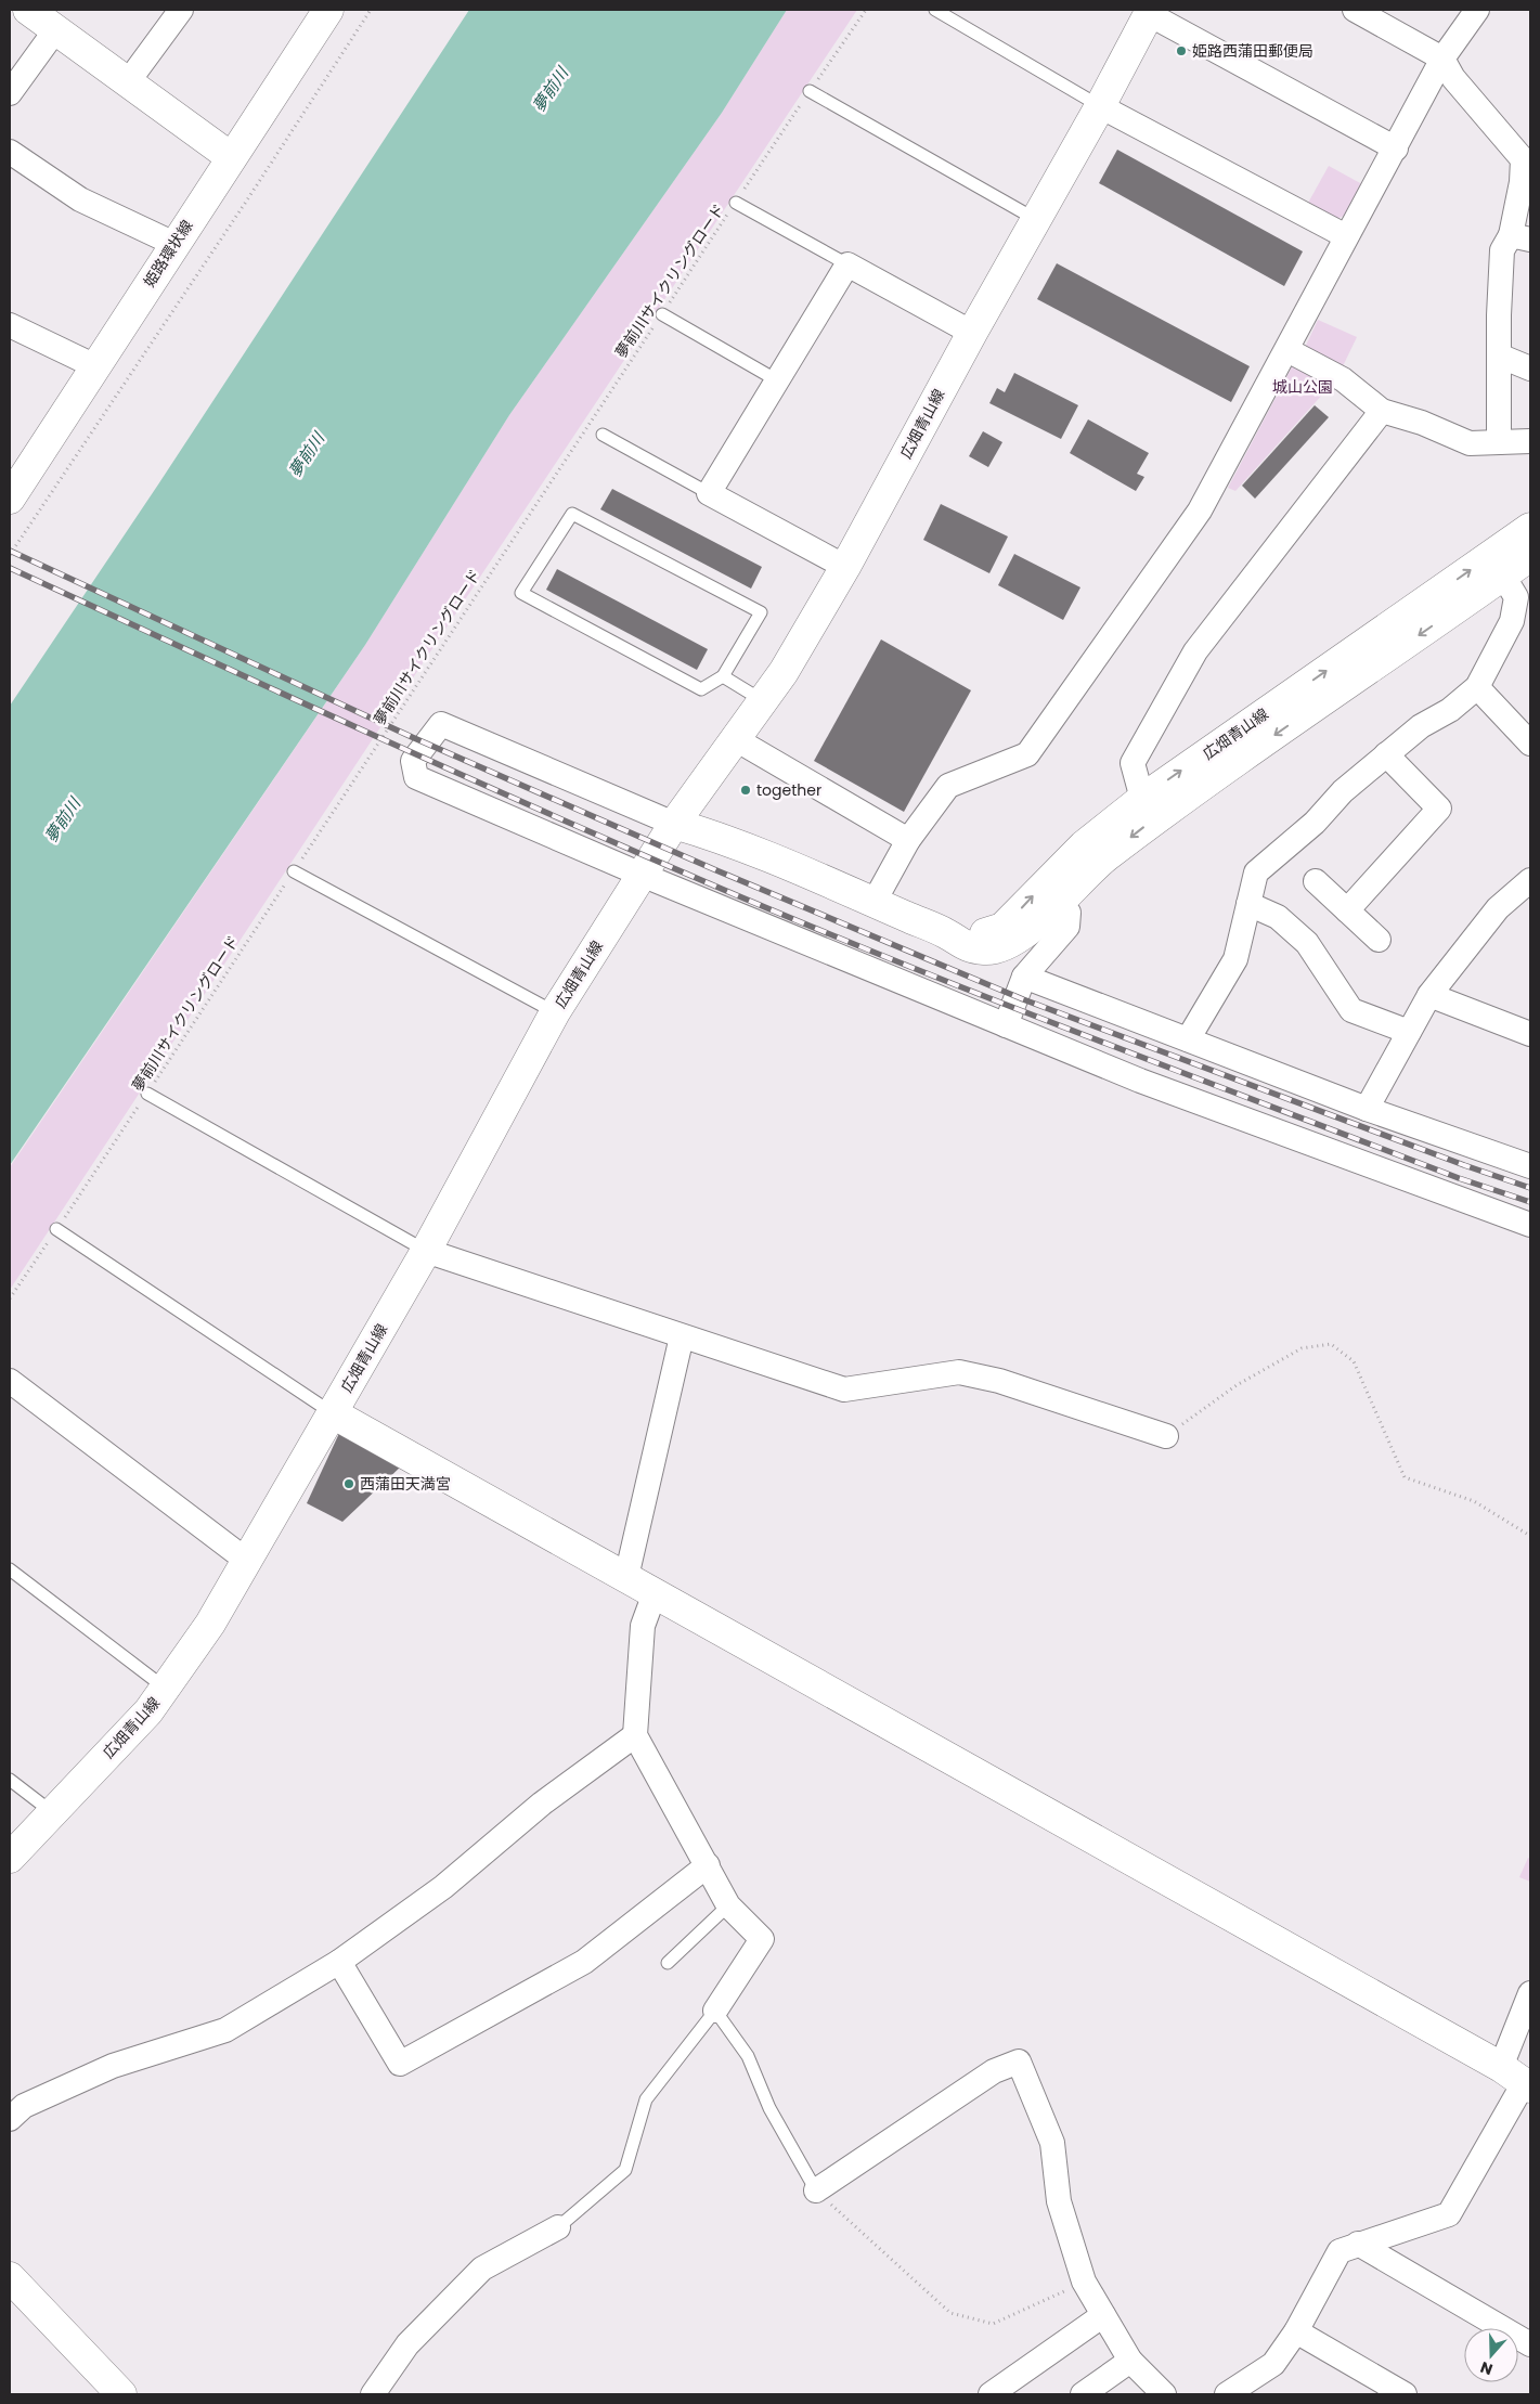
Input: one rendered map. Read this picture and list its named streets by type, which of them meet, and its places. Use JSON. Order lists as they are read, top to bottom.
{
  "streets": {
    "main road": ["姫路環状線", "広畑青山線"],
    "path": ["夢前川サイクリングロード"]
  },
  "water": ["夢前川"],
  "parks": ["城山公園"],
  "places": ["姫路西蒲田郵便局", "together", "西蒲田天満宮"],
  "north": "bottom"
}
